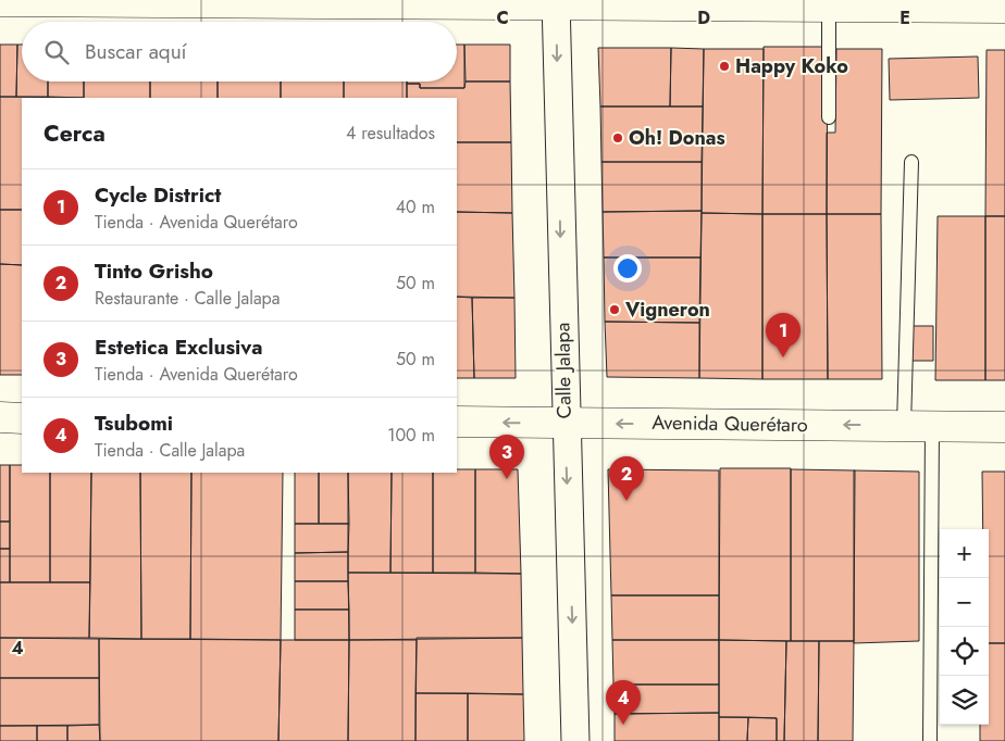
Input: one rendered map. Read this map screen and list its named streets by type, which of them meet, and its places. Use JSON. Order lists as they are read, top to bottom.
{
  "streets": {
    "main road": ["Avenida Querétaro"],
    "street": ["Calle Jalapa"]
  },
  "crossings": [
    ["Calle Jalapa", "Avenida Querétaro"]
  ],
  "one_way": ["Calle Jalapa", "Avenida Querétaro"],
  "places": ["Happy Koko", "Oh! Donas", "Vigneron"],
  "page": {
    "search": "Buscar aquí",
    "heading": ["Cerca", "4 resultados"],
    "list": [
      {
        "mark": "1",
        "name": "Cycle District",
        "note": "Tienda · Avenida Querétaro",
        "value": "40 m"
      },
      {
        "mark": "2",
        "name": "Tinto Grisho",
        "note": "Restaurante · Calle Jalapa",
        "value": "50 m"
      },
      {
        "mark": "3",
        "name": "Estetica Exclusiva",
        "note": "Tienda · Avenida Querétaro",
        "value": "50 m"
      },
      {
        "mark": "4",
        "name": "Tsubomi",
        "note": "Tienda · Calle Jalapa",
        "value": "100 m"
      }
    ],
    "pins": [
      "1",
      "3",
      "2",
      "4"
    ],
    "map_buttons": ["+", "−"]
  },
  "grid": {
    "columns": ["C", "D", "E"],
    "rows": ["4"]
  }
}
